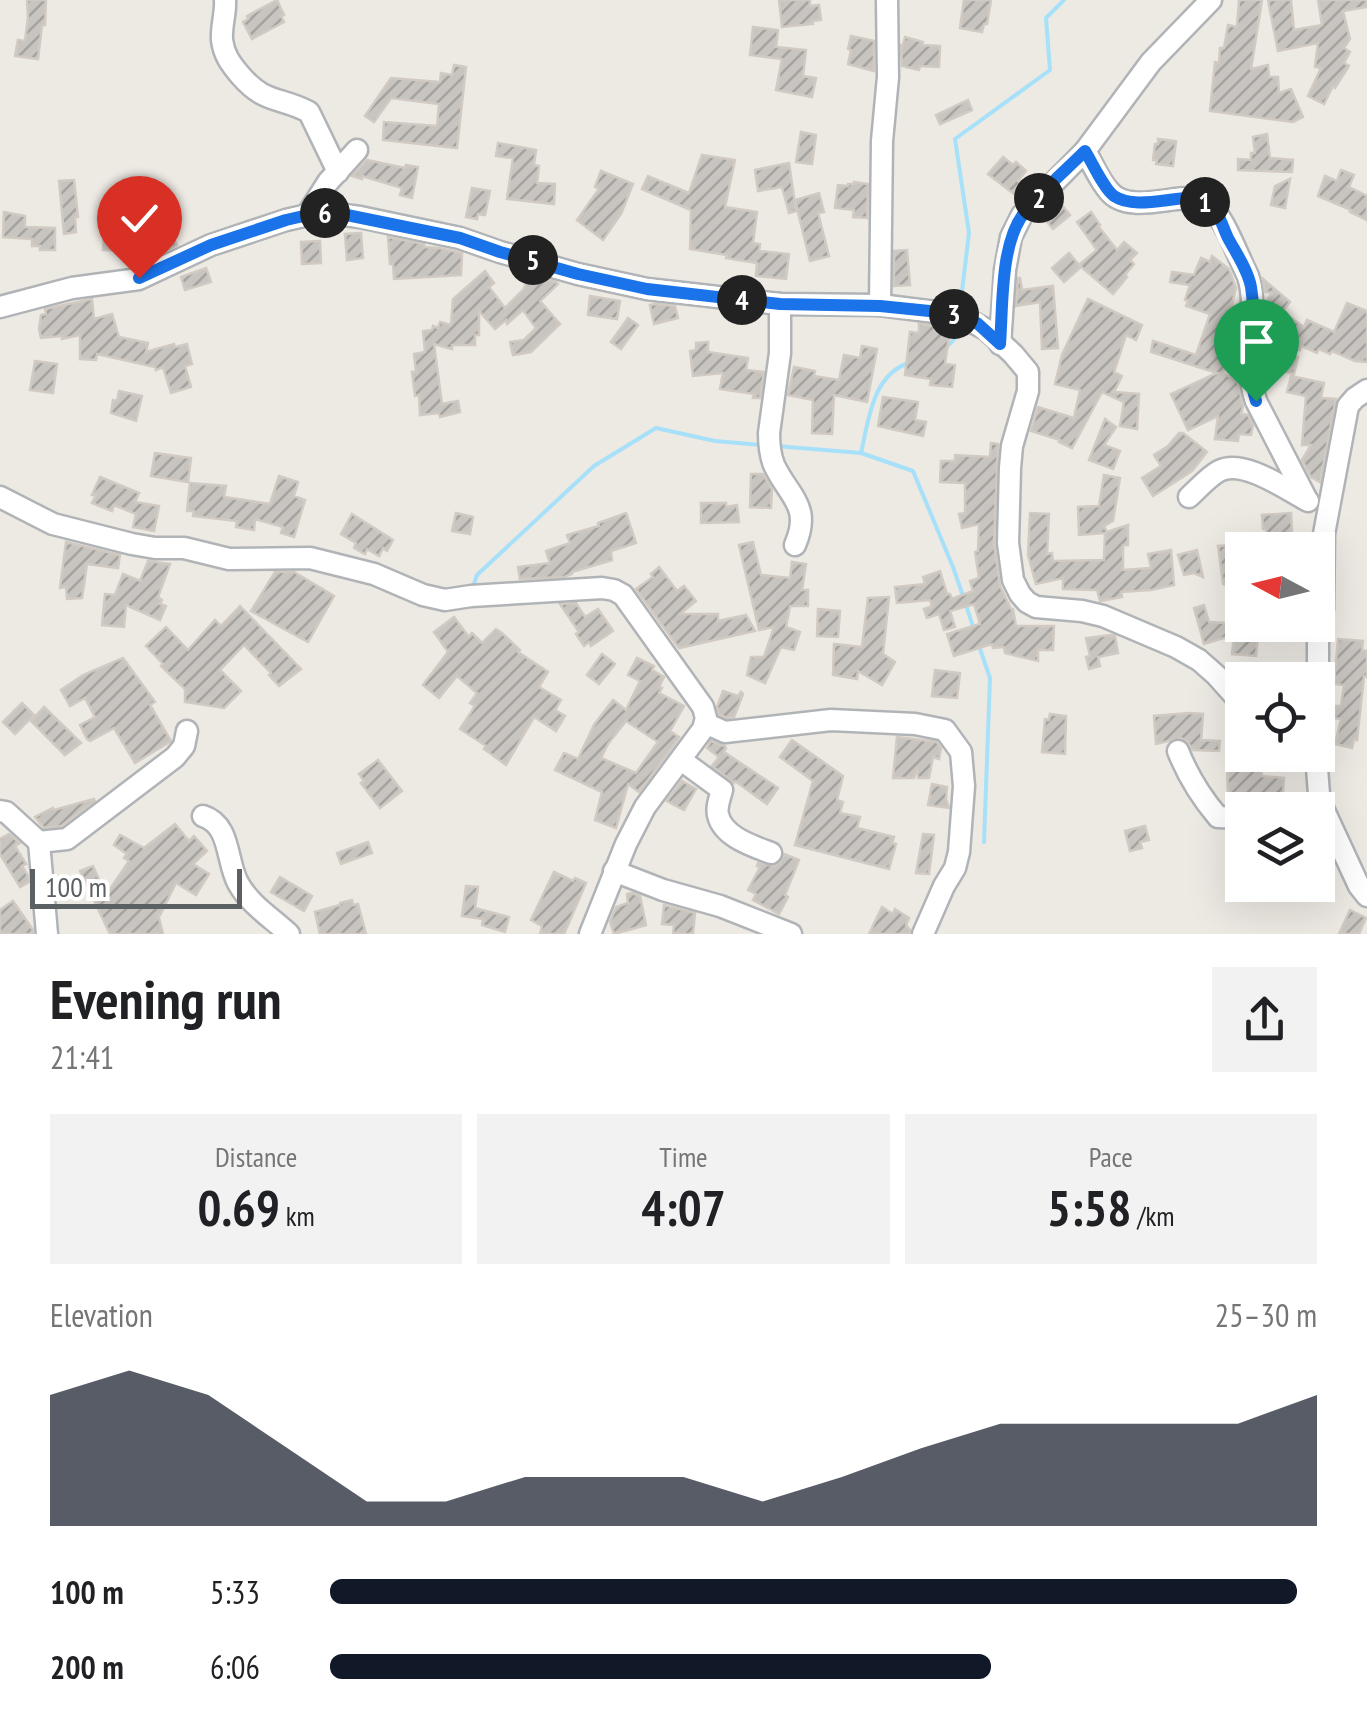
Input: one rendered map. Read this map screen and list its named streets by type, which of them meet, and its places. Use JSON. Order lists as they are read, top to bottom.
{
  "scale_bar": "100 m",
  "north": "left",
  "page": {
    "pins": [
      "2",
      "1",
      "6",
      "5",
      "4",
      "3"
    ],
    "scale": "100 m",
    "heading": ["Evening run", "21:41"],
    "stats": [
      ["Distance", "0.69 km"],
      ["Time", "4:07"],
      ["Pace", "5:58 /km"]
    ],
    "chart": ["Elevation", "25–30 m"],
    "list": [
      {
        "name": "100 m",
        "note": "5:33"
      },
      {
        "name": "200 m",
        "note": "6:06"
      }
    ]
  }
}
